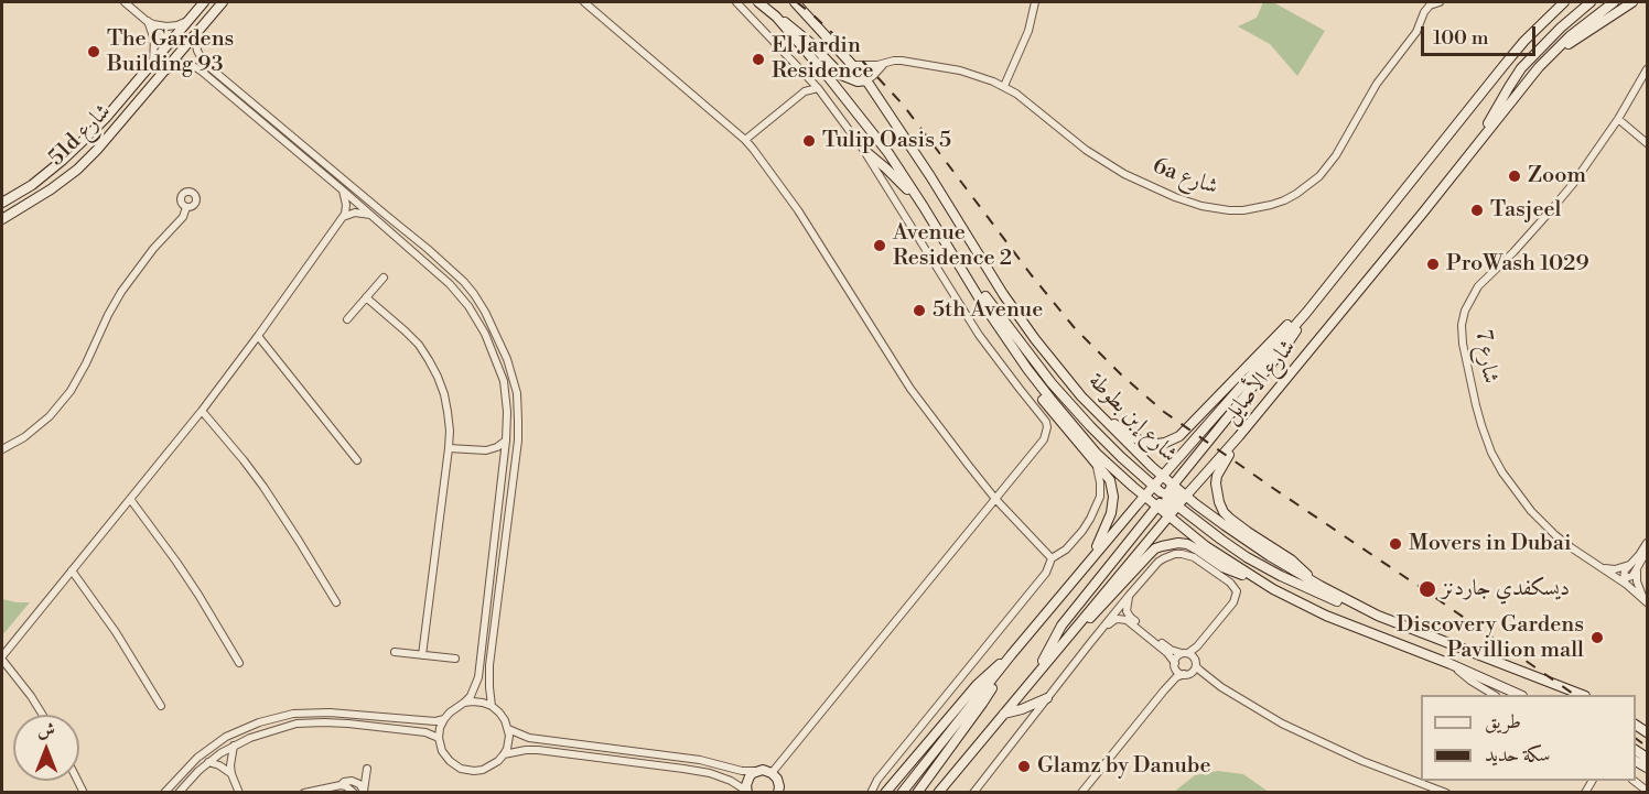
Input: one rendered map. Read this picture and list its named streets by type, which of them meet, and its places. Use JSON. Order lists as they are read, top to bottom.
{
  "streets": {
    "main road": ["51d شارع", "شارع الأصايل", "شارع إبن بطوطة"],
    "street": ["6a شارع", "شارع 7"]
  },
  "crossings": [
    ["6a شارع", "شارع إبن بطوطة"],
    ["شارع الأصايل", "شارع إبن بطوطة"]
  ],
  "places": [
    "The Gardens Building 93",
    "El Jardin Residence",
    "Tulip Oasis 5",
    "Zoom",
    "Tasjeel",
    "Avenue Residence 2",
    "ProWash 1029",
    "5th Avenue",
    "Movers in Dubai",
    "ديسكفدي جاردنز",
    "Discovery Gardens Pavillion mall",
    "Glamz by Danube"
  ],
  "legend": ["طريق", "سكة حديد"],
  "scale_bar": "100 m",
  "north": "top"
}
